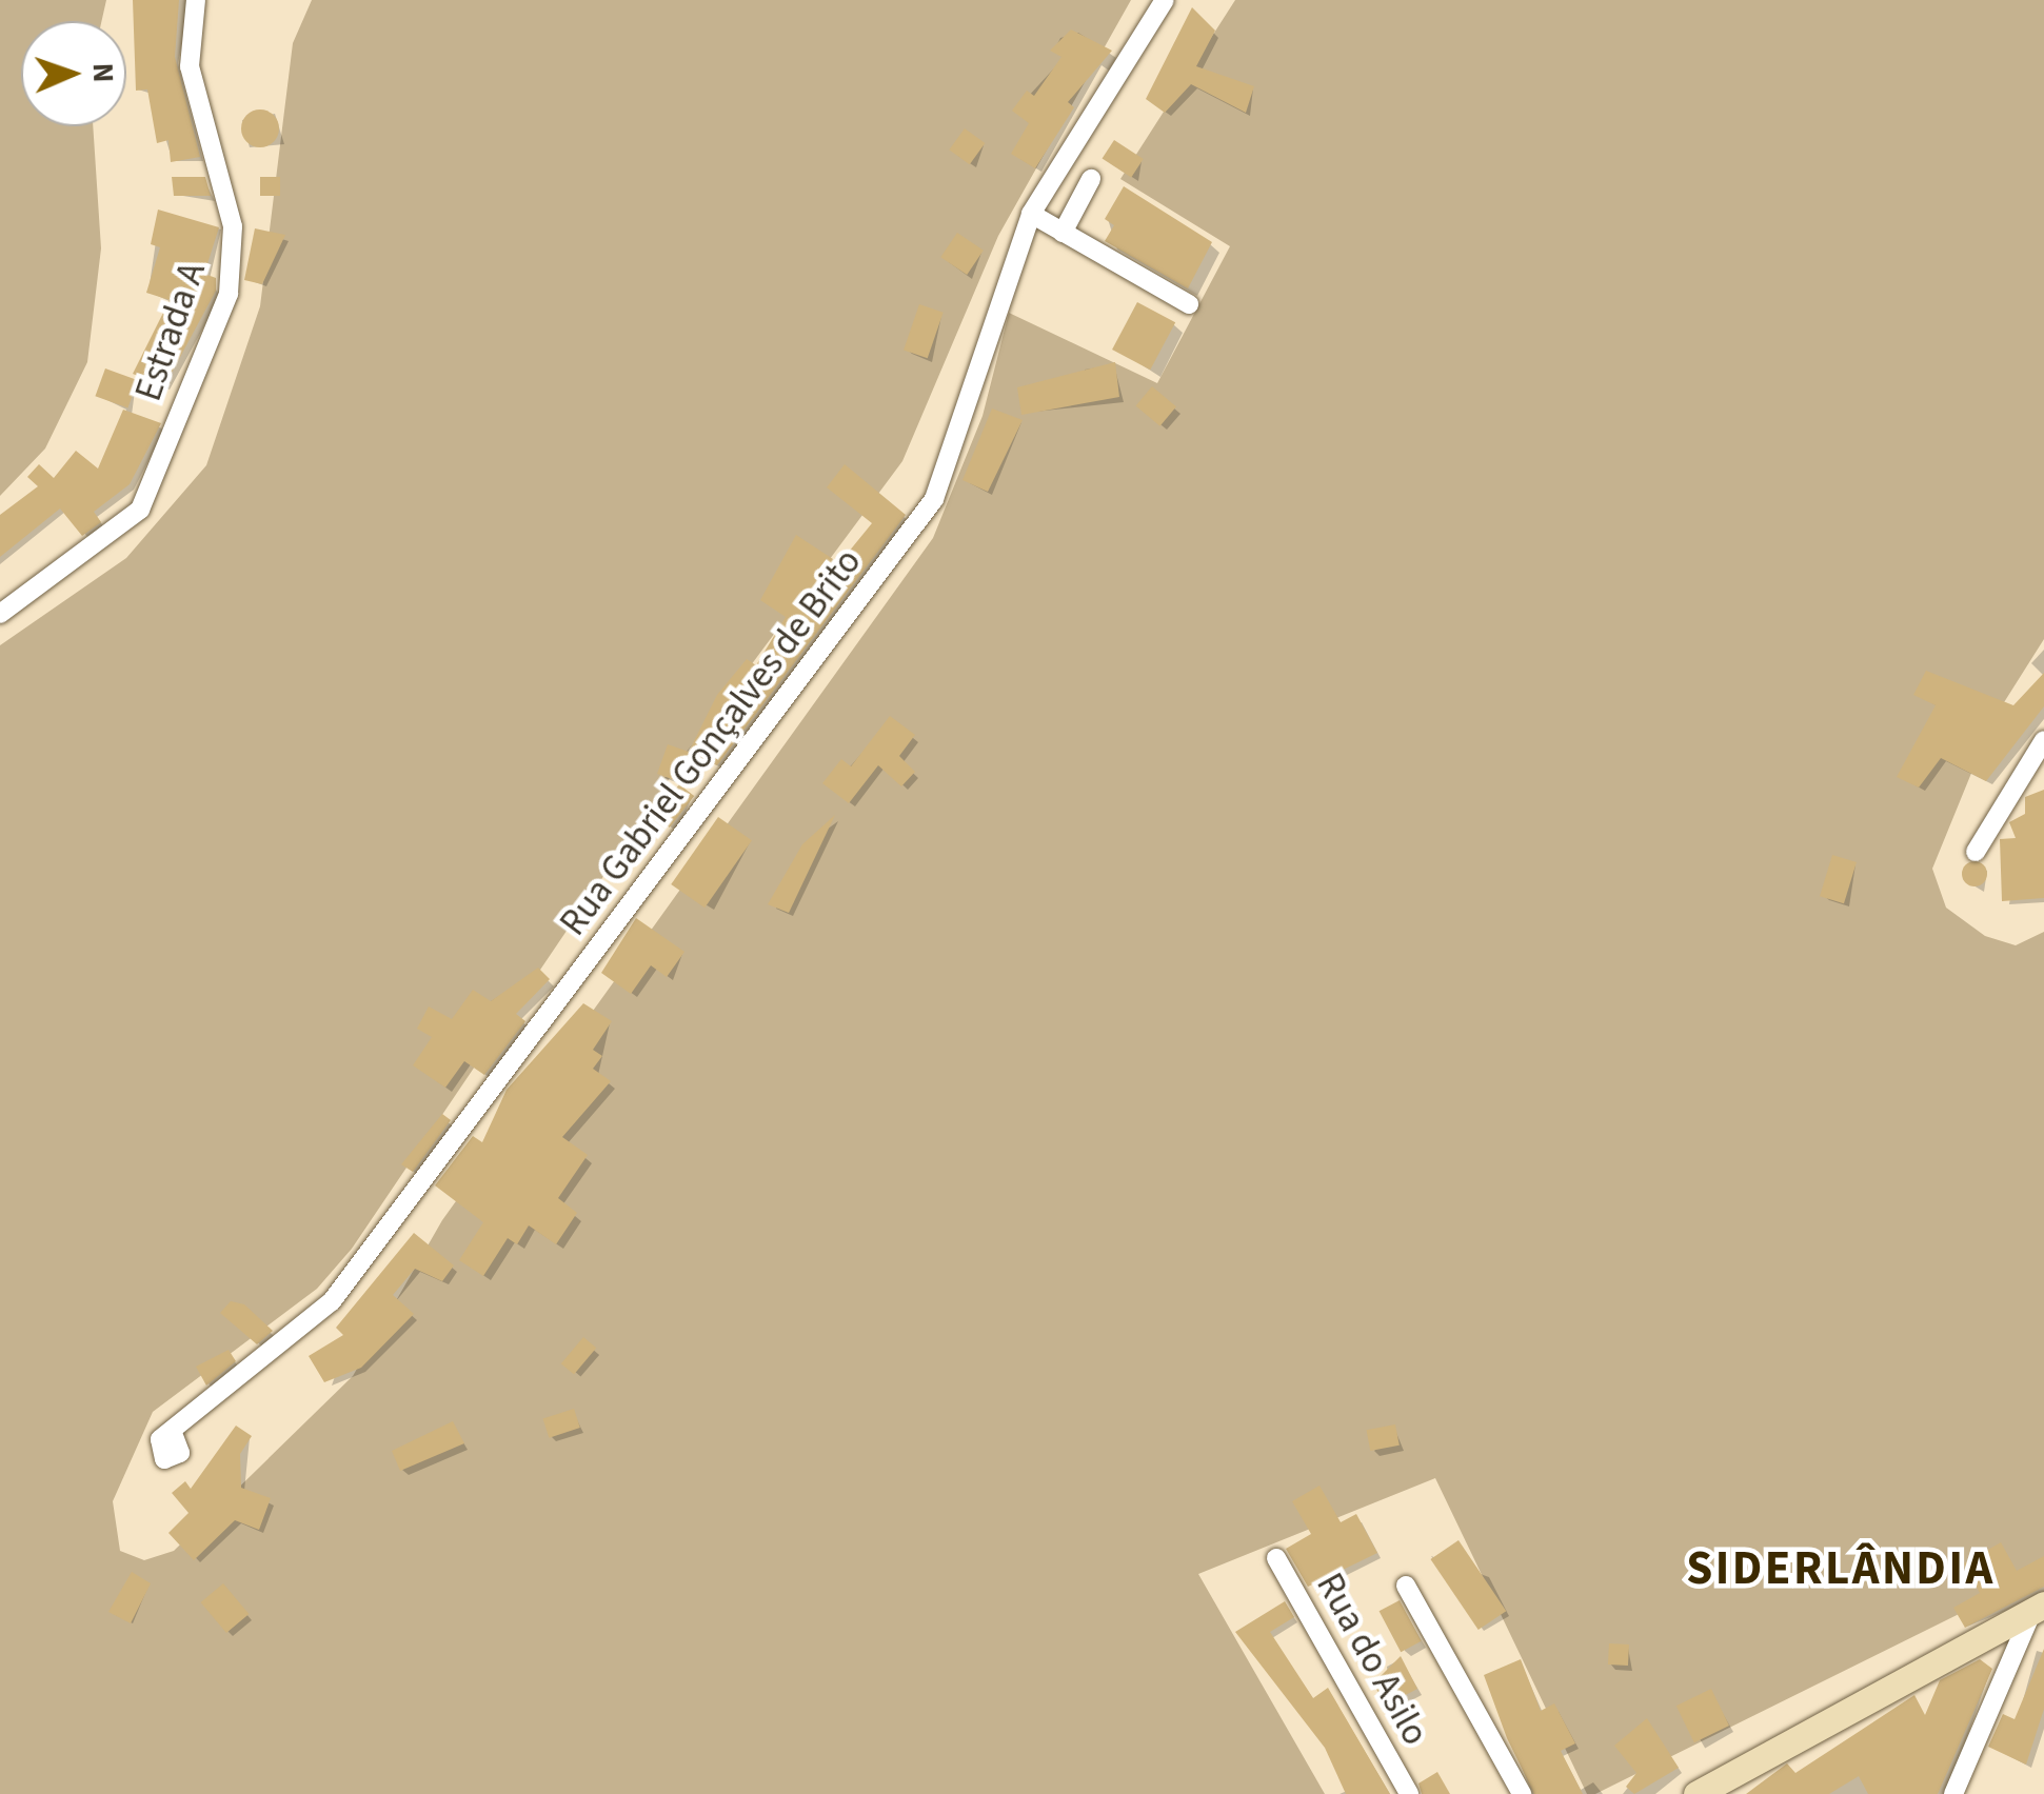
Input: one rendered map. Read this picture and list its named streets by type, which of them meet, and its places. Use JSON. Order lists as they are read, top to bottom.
{
  "streets": {
    "street": ["Estrada A", "Rua Gabriel Gonçalves de Brito", "Rua do Asilo"]
  },
  "districts": ["SIDERLÂNDIA"],
  "north": "right"
}
